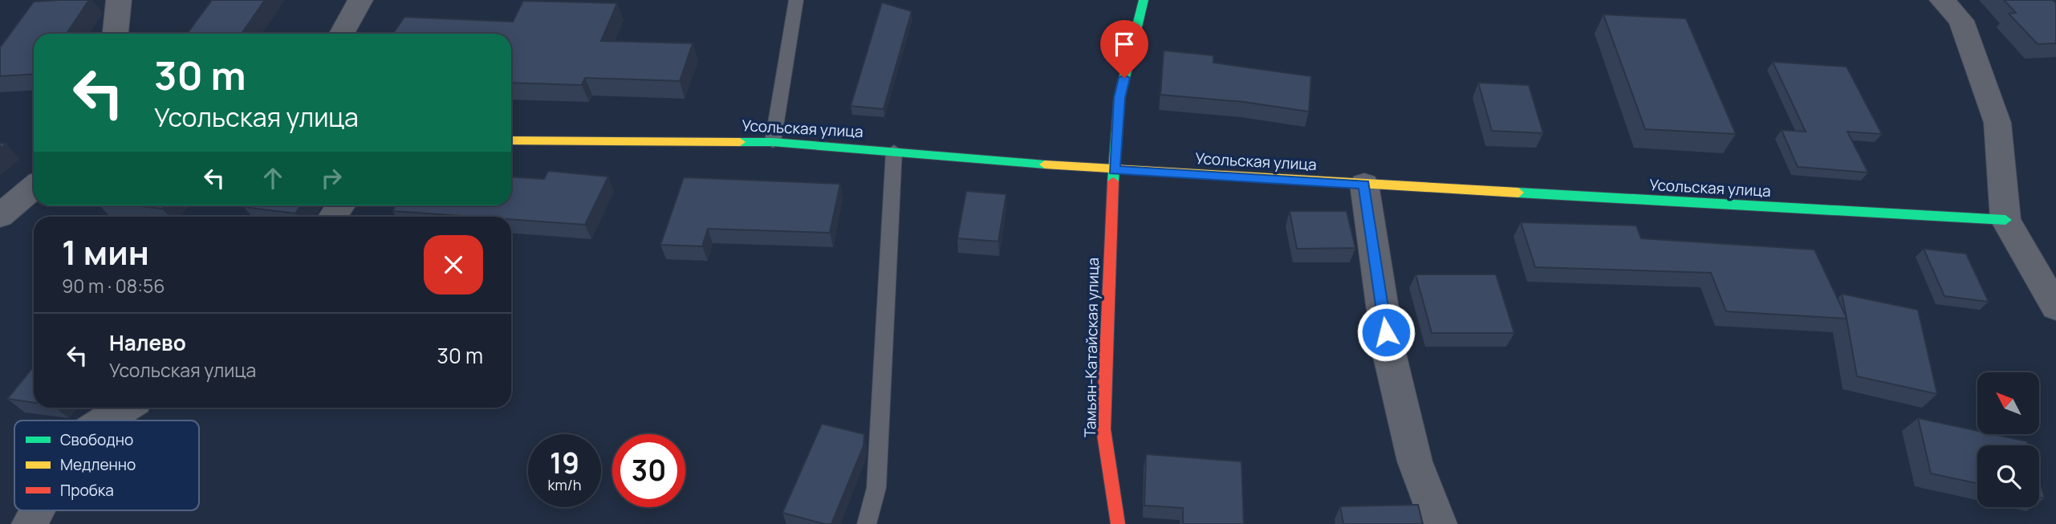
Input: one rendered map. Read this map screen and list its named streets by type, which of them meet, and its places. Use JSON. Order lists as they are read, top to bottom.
{
  "streets": {
    "street": ["Усольская улица", "Тамьян-Катайская улица"]
  },
  "crossings": [
    ["Усольская улица", "Тамьян-Катайская улица"]
  ],
  "legend": ["Свободно", "Медленно", "Пробка"],
  "north": "top left",
  "page": {
    "turn": ["30 m", "Усольская улица"],
    "heading": ["1 мин", "90 m · 08:56"],
    "list": [
      {
        "name": "Налево",
        "note": "Усольская улица",
        "value": "30 m"
      }
    ],
    "speed": "19 km/h",
    "limit": "30"
  }
}
